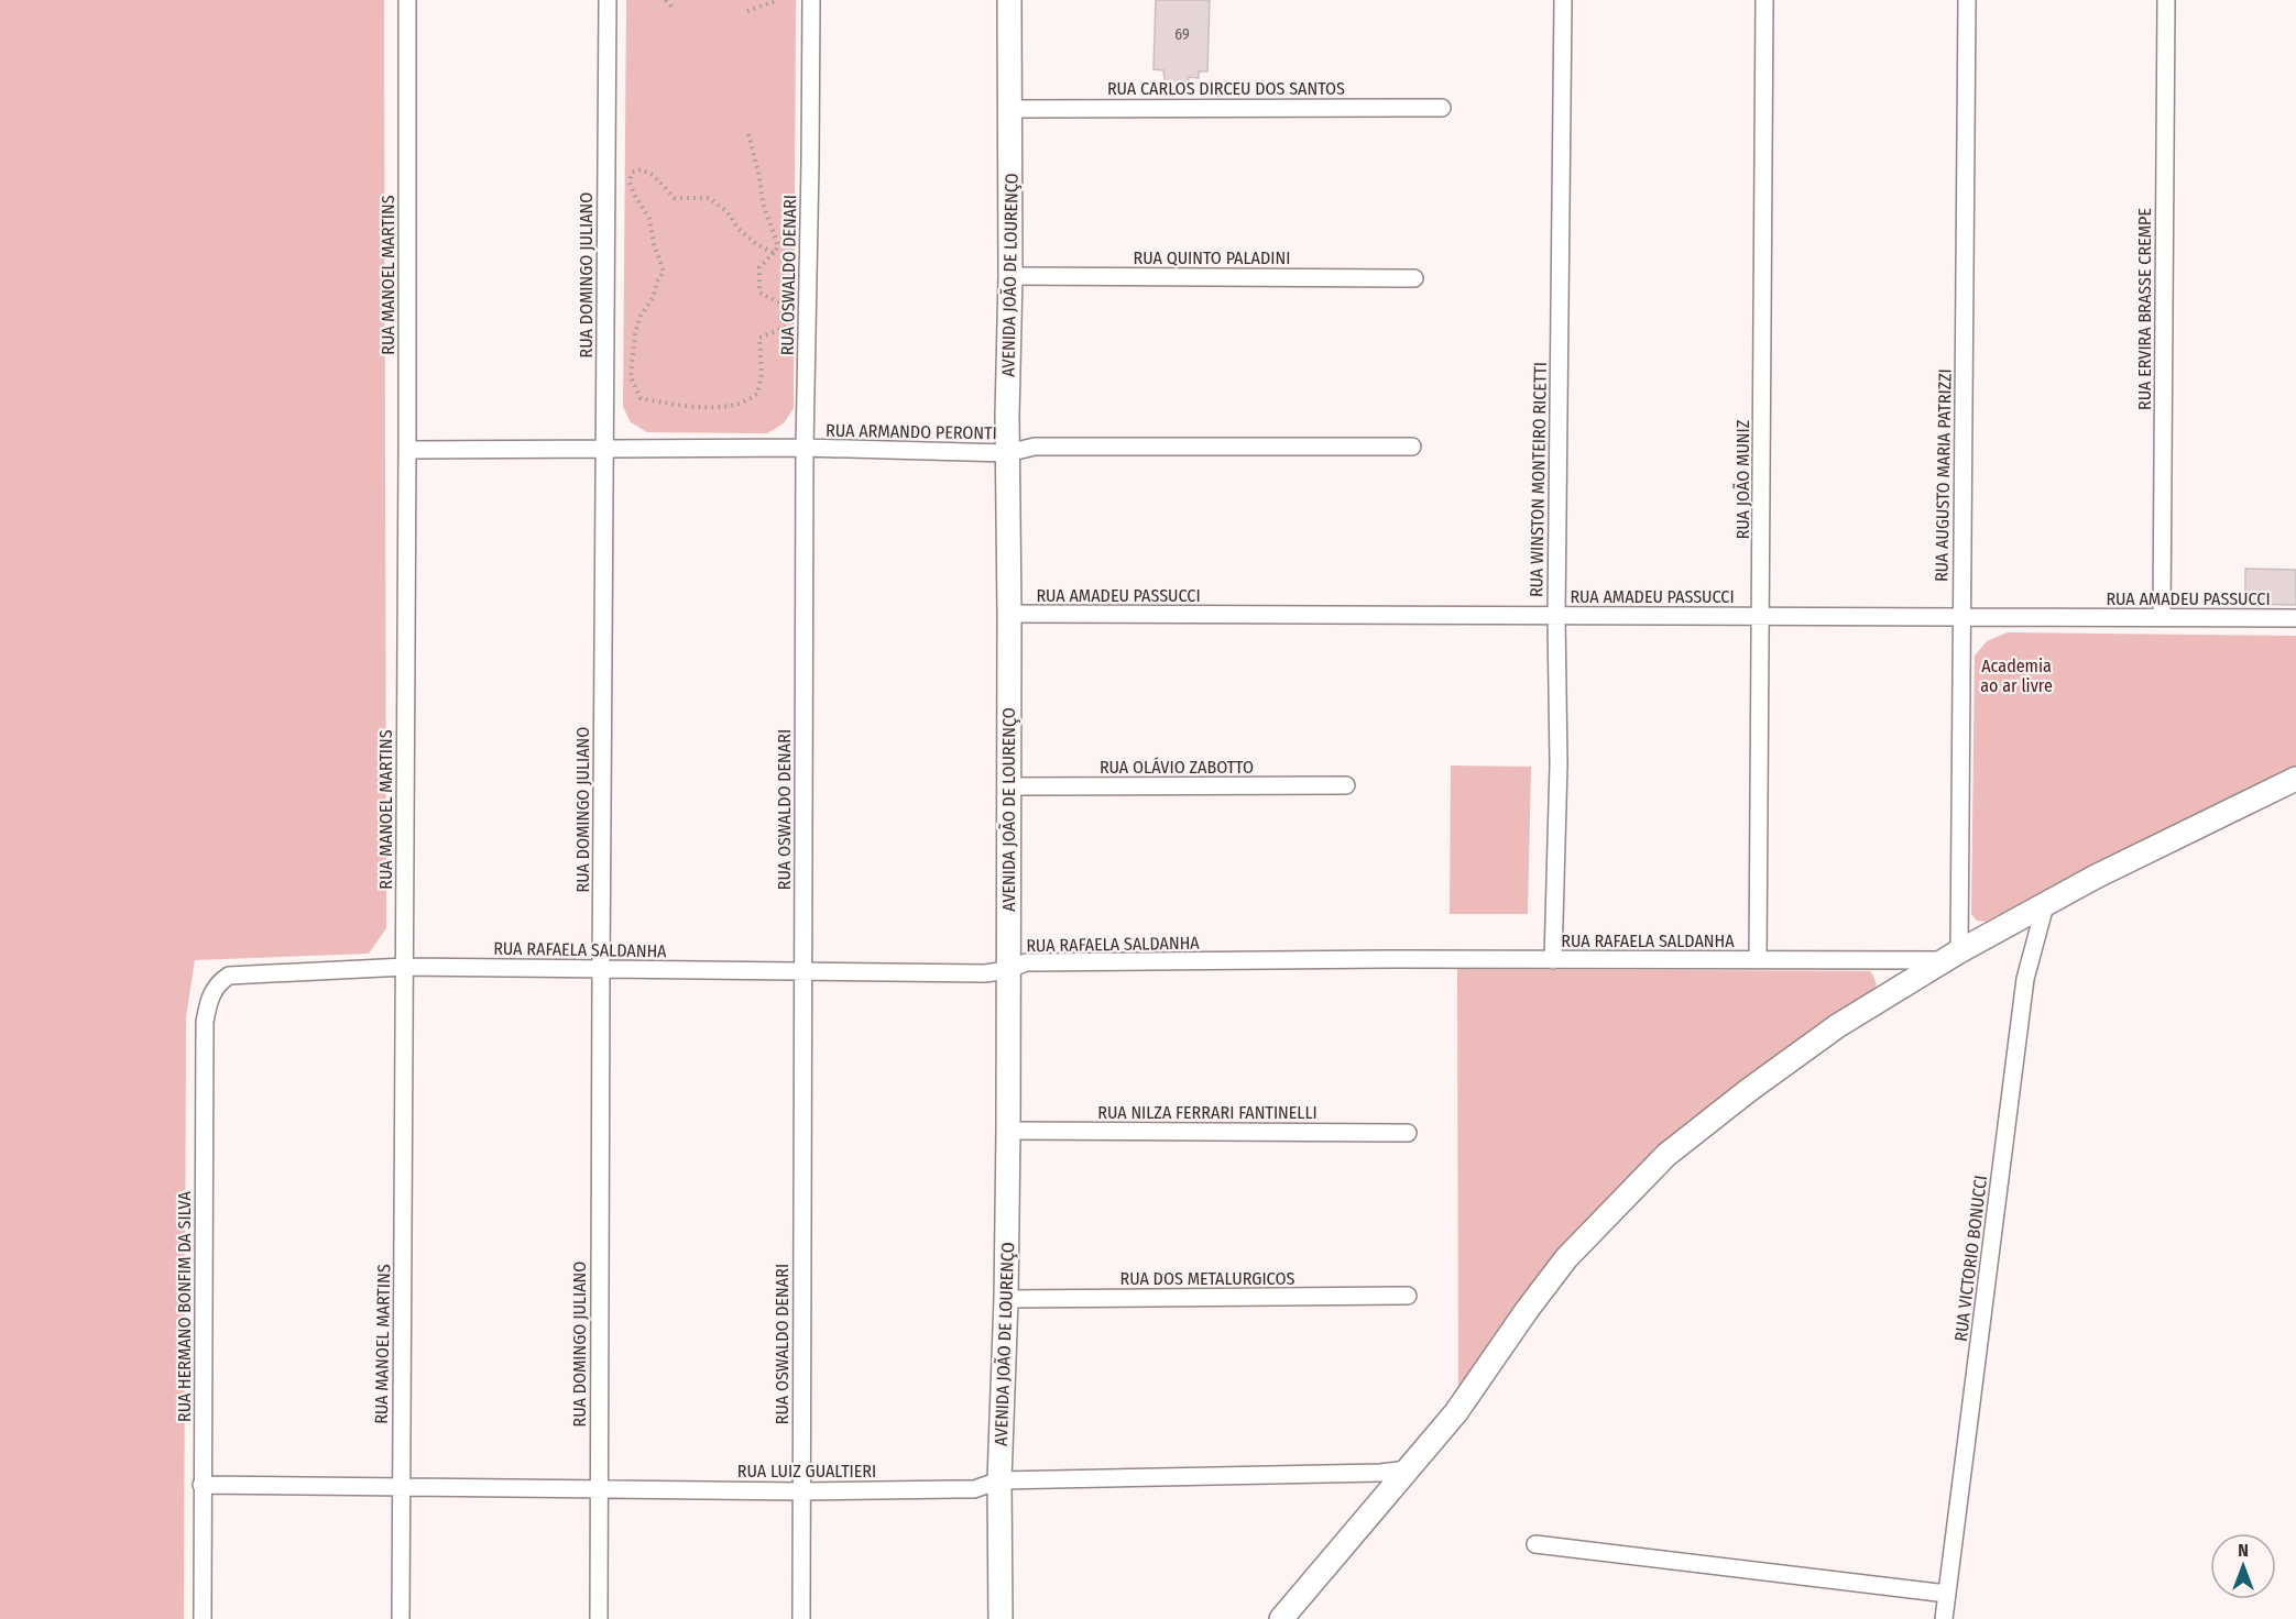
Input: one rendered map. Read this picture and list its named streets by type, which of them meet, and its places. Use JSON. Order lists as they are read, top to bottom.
{
  "streets": {
    "street": [
      "RUA CARLOS DIRCEU DOS SANTOS",
      "RUA QUINTO PALADINI",
      "RUA MANOEL MARTINS",
      "RUA DOMINGO JULIANO",
      "RUA OSWALDO DENARI",
      "AVENIDA JOÃO DE LOURENÇO",
      "RUA ERVIRA BRASSE CREMPE",
      "RUA ARMANDO PERONTI",
      "RUA AUGUSTO MARIA PATRIZZI",
      "RUA WINSTON MONTEIRO RICETTI",
      "RUA JOÃO MUNIZ",
      "RUA AMADEU PASSUCCI",
      "RUA OLÁVIO ZABOTTO",
      "RUA RAFAELA SALDANHA",
      "RUA NILZA FERRARI FANTINELLI",
      "RUA VICTORIO BONUCCI",
      "RUA DOS METALURGICOS",
      "RUA HERMANO BONFIM DA SILVA",
      "RUA LUIZ GUALTIERI"
    ]
  },
  "crossings": [
    ["RUA CARLOS DIRCEU DOS SANTOS", "AVENIDA JOÃO DE LOURENÇO"],
    ["RUA QUINTO PALADINI", "AVENIDA JOÃO DE LOURENÇO"],
    ["RUA MANOEL MARTINS", "RUA ARMANDO PERONTI"],
    ["RUA MANOEL MARTINS", "RUA RAFAELA SALDANHA"],
    ["RUA MANOEL MARTINS", "RUA LUIZ GUALTIERI"],
    ["RUA DOMINGO JULIANO", "RUA ARMANDO PERONTI"],
    ["RUA DOMINGO JULIANO", "RUA RAFAELA SALDANHA"],
    ["RUA DOMINGO JULIANO", "RUA LUIZ GUALTIERI"],
    ["RUA OSWALDO DENARI", "RUA ARMANDO PERONTI"],
    ["RUA OSWALDO DENARI", "RUA RAFAELA SALDANHA"],
    ["RUA OSWALDO DENARI", "RUA LUIZ GUALTIERI"],
    ["AVENIDA JOÃO DE LOURENÇO", "RUA ARMANDO PERONTI"],
    ["AVENIDA JOÃO DE LOURENÇO", "RUA AMADEU PASSUCCI"],
    ["AVENIDA JOÃO DE LOURENÇO", "RUA OLÁVIO ZABOTTO"],
    ["AVENIDA JOÃO DE LOURENÇO", "RUA RAFAELA SALDANHA"],
    ["AVENIDA JOÃO DE LOURENÇO", "RUA NILZA FERRARI FANTINELLI"],
    ["AVENIDA JOÃO DE LOURENÇO", "RUA DOS METALURGICOS"],
    ["AVENIDA JOÃO DE LOURENÇO", "RUA LUIZ GUALTIERI"],
    ["RUA ERVIRA BRASSE CREMPE", "RUA AMADEU PASSUCCI"],
    ["RUA AUGUSTO MARIA PATRIZZI", "RUA AMADEU PASSUCCI"],
    ["RUA AUGUSTO MARIA PATRIZZI", "RUA RAFAELA SALDANHA"],
    ["RUA WINSTON MONTEIRO RICETTI", "RUA AMADEU PASSUCCI"],
    ["RUA WINSTON MONTEIRO RICETTI", "RUA RAFAELA SALDANHA"],
    ["RUA JOÃO MUNIZ", "RUA AMADEU PASSUCCI"],
    ["RUA JOÃO MUNIZ", "RUA RAFAELA SALDANHA"],
    ["RUA RAFAELA SALDANHA", "RUA HERMANO BONFIM DA SILVA"],
    ["RUA HERMANO BONFIM DA SILVA", "RUA LUIZ GUALTIERI"]
  ],
  "parks": ["Academia ao ar livre"],
  "house_numbers": ["69"],
  "north": "top"
}
